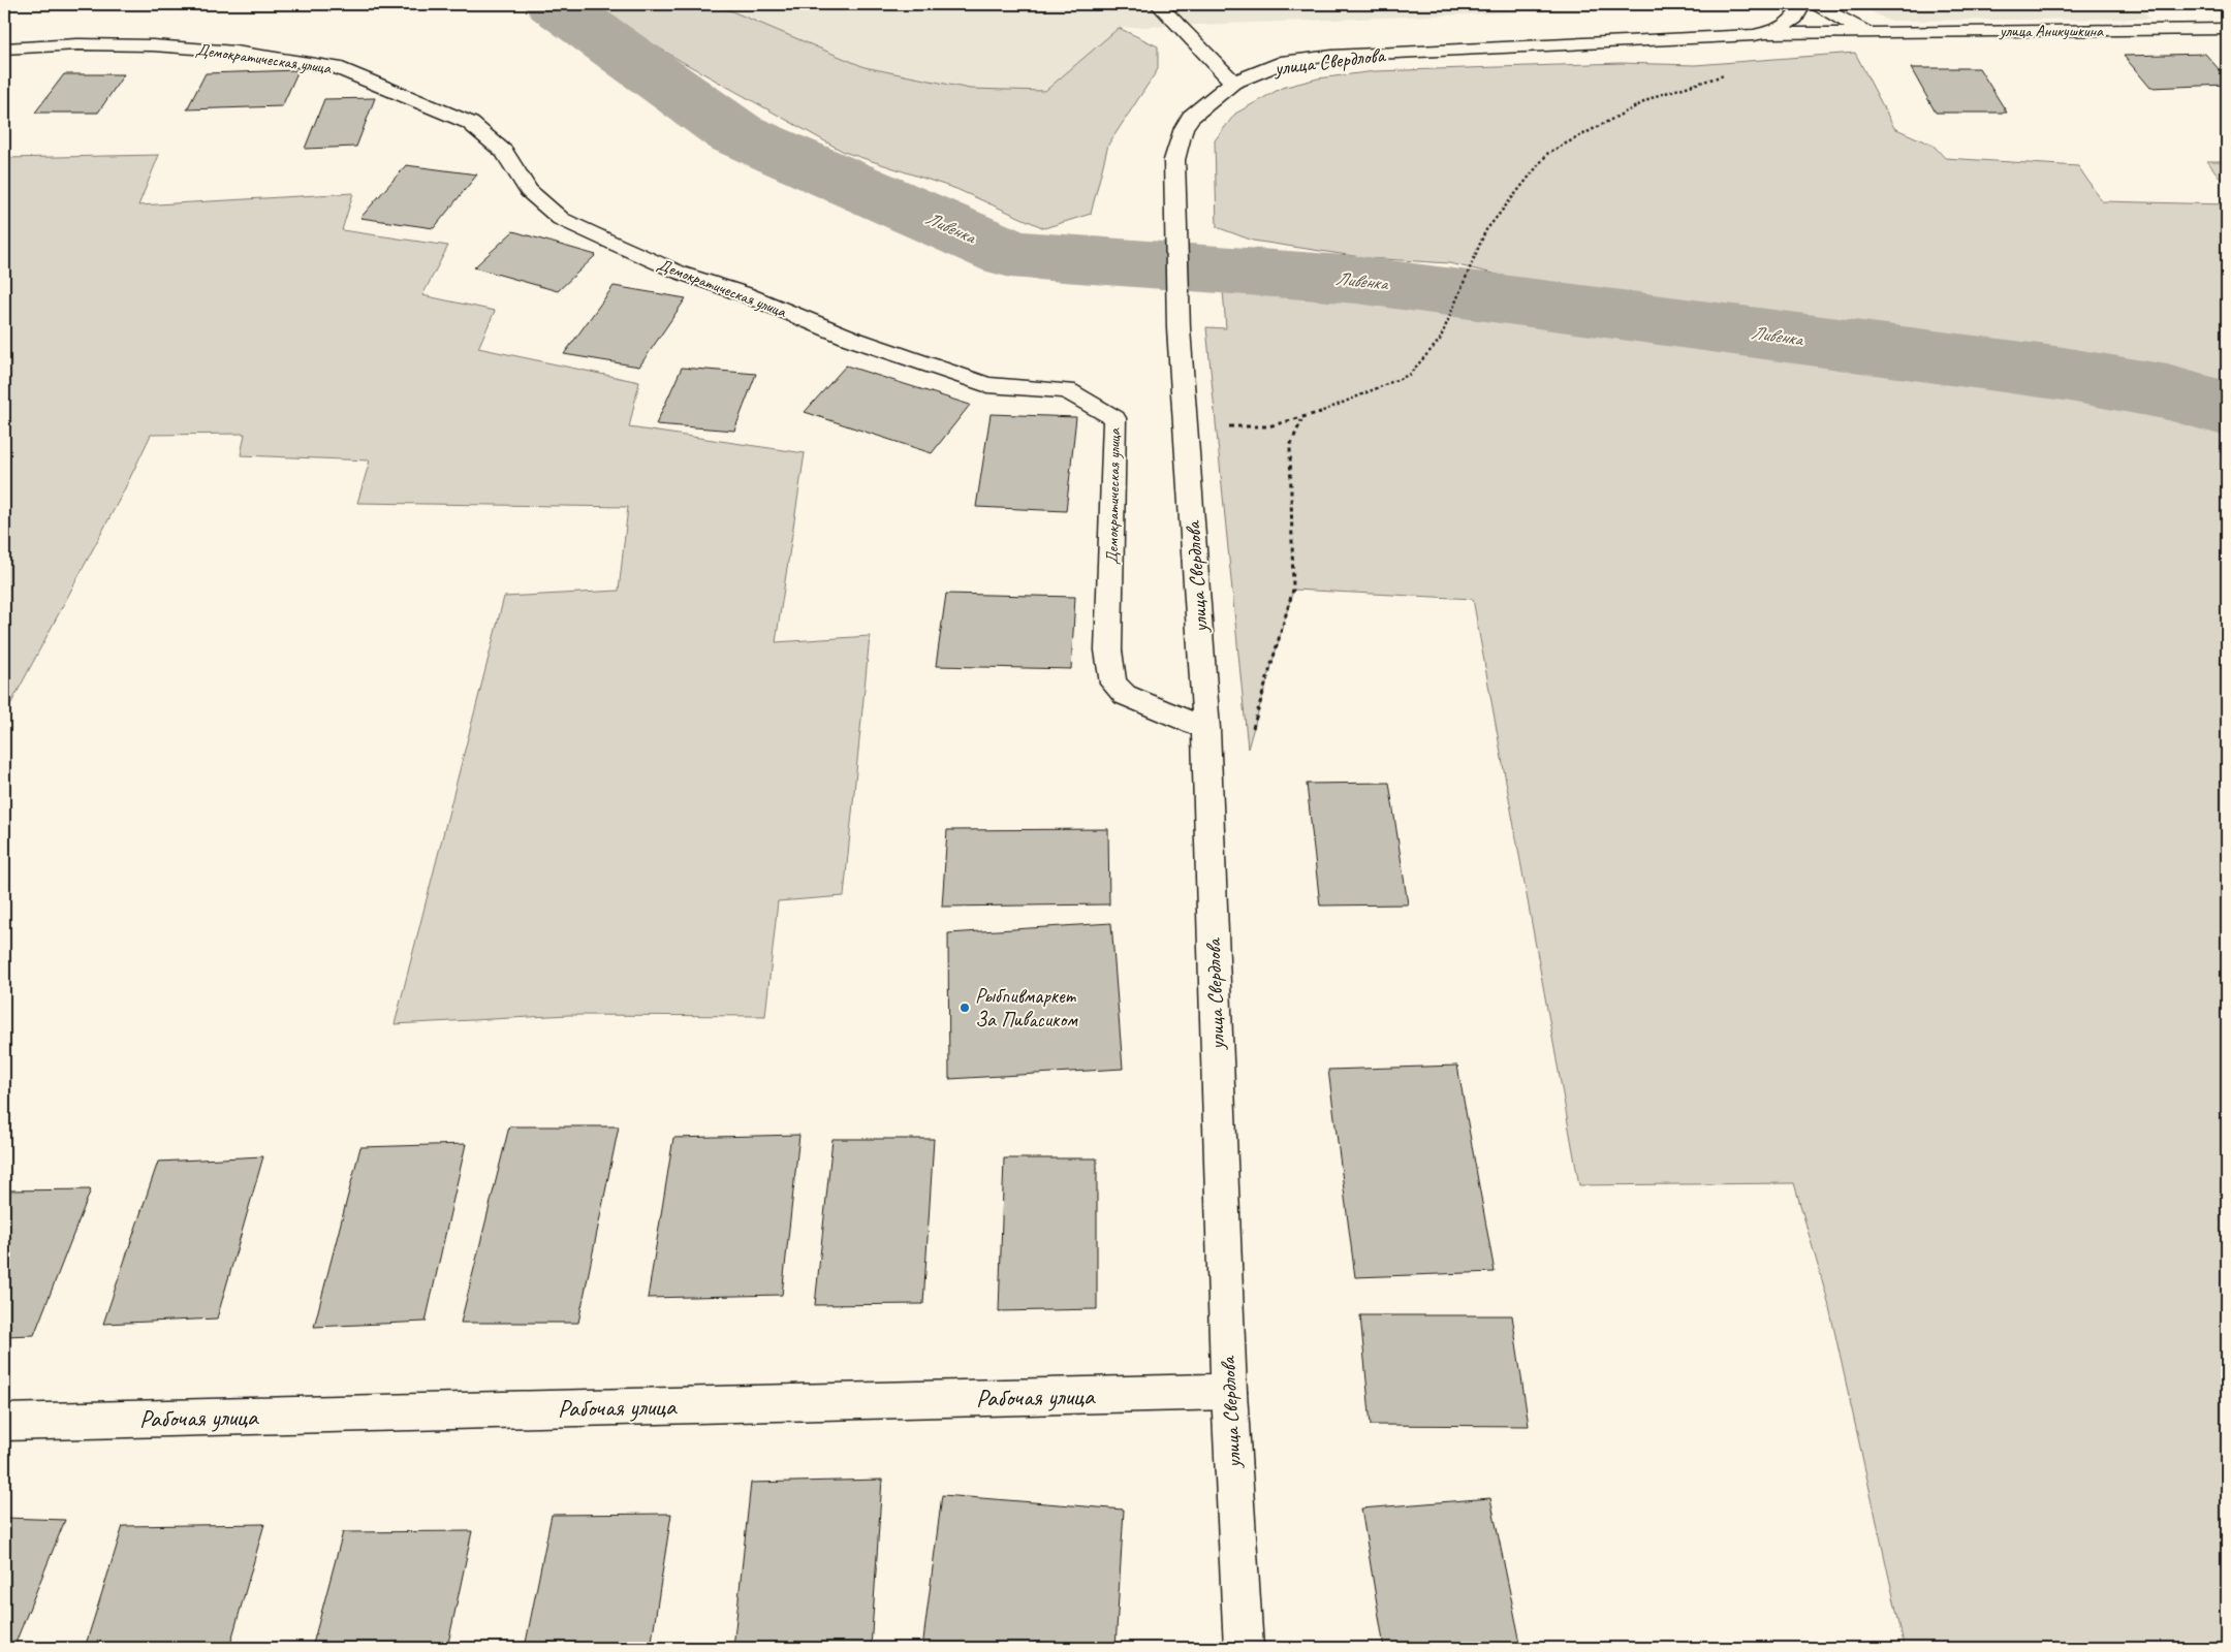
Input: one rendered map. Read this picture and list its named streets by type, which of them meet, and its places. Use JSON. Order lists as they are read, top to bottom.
{
  "streets": {
    "street": [
      "улица Аникушкина",
      "Демократическая улица",
      "улица Свердлова",
      "Рабочая улица"
    ]
  },
  "crossings": [
    ["Демократическая улица", "улица Свердлова"],
    ["улица Свердлова", "Рабочая улица"]
  ],
  "water": ["Ливенка"],
  "places": ["Рыбпивмаркет За Пивасиком"]
}
